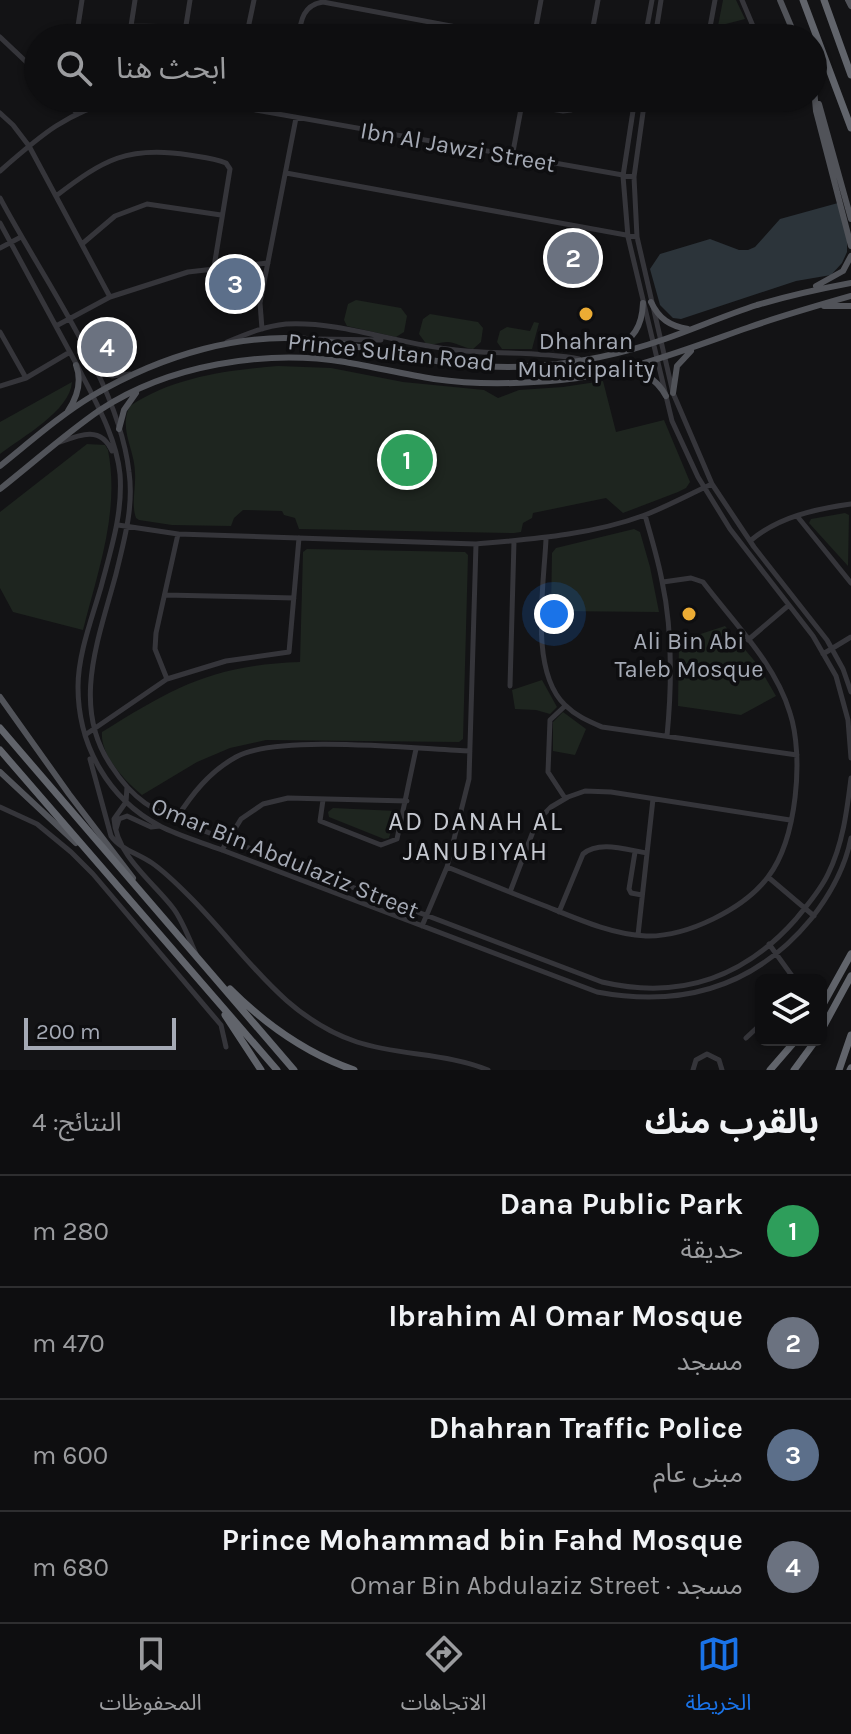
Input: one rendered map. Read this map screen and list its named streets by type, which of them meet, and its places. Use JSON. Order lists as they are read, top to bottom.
{
  "streets": {
    "main road": ["Prince Sultan Road"],
    "street": ["Ibn Al Jawzi Street", "Omar Bin Abdulaziz Street"]
  },
  "crossings": [
    ["Prince Sultan Road", "Omar Bin Abdulaziz Street"]
  ],
  "districts": ["AD DANAH AL JANUBIYAH"],
  "places": ["Dhahran Municipality", "Ali Bin Abi Taleb Mosque"],
  "scale_bar": "200 m",
  "page": {
    "search": "ابحث هنا",
    "pins": [
      "2",
      "3",
      "4",
      "1"
    ],
    "scale": "200 m",
    "heading": ["بالقرب منك", "النتائج: 4"],
    "list": [
      {
        "mark": "1",
        "name": "Dana Public Park",
        "note": "حديقة",
        "value": "280 m"
      },
      {
        "mark": "2",
        "name": "Ibrahim Al Omar Mosque",
        "note": "مسجد",
        "value": "470 m"
      },
      {
        "mark": "3",
        "name": "Dhahran Traffic Police",
        "note": "مبنى عام",
        "value": "600 m"
      },
      {
        "mark": "4",
        "name": "Prince Mohammad bin Fahd Mosque",
        "note": "مسجد · Omar Bin Abdulaziz Street",
        "value": "680 m"
      }
    ],
    "nav": ["الخريطة", "الاتجاهات", "المحفوظات"]
  }
}
